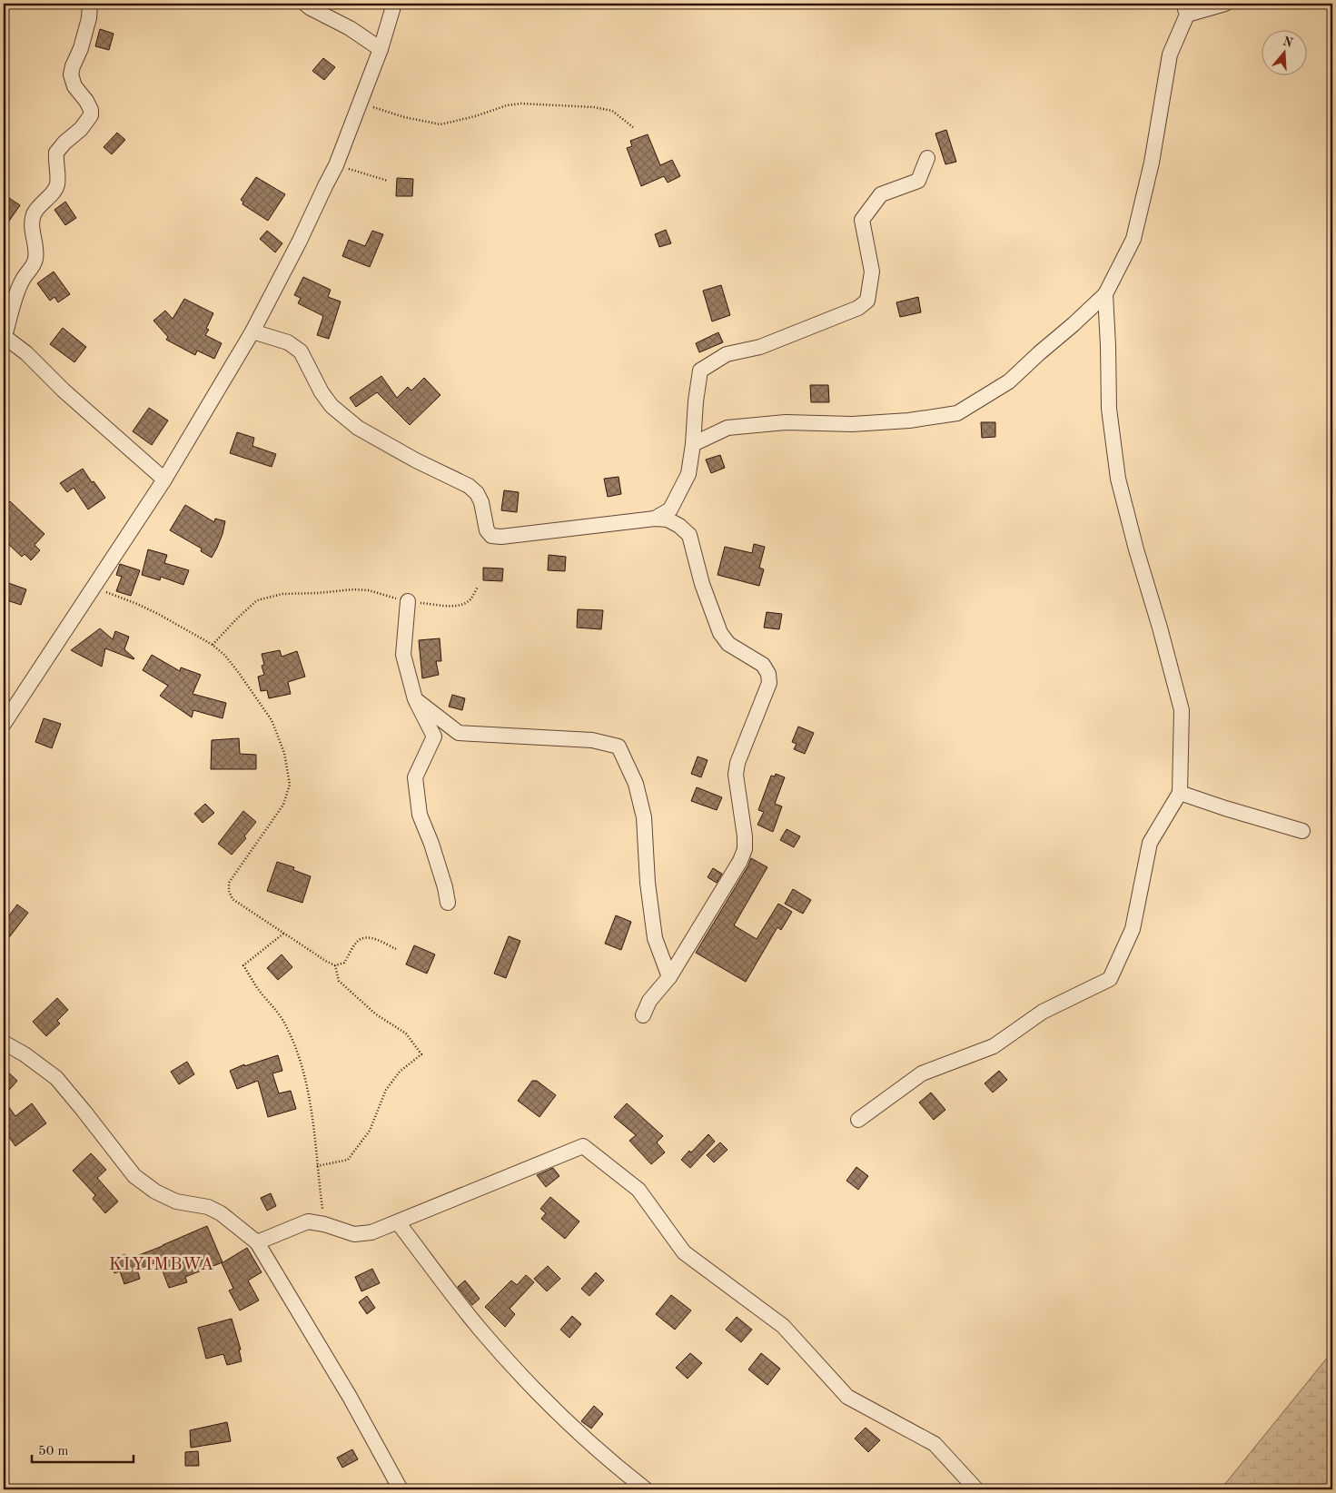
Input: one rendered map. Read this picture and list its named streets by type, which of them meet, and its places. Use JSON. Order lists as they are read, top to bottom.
{
  "districts": ["KIYIMBWA"],
  "scale_bar": "50 m",
  "north": "top"
}
